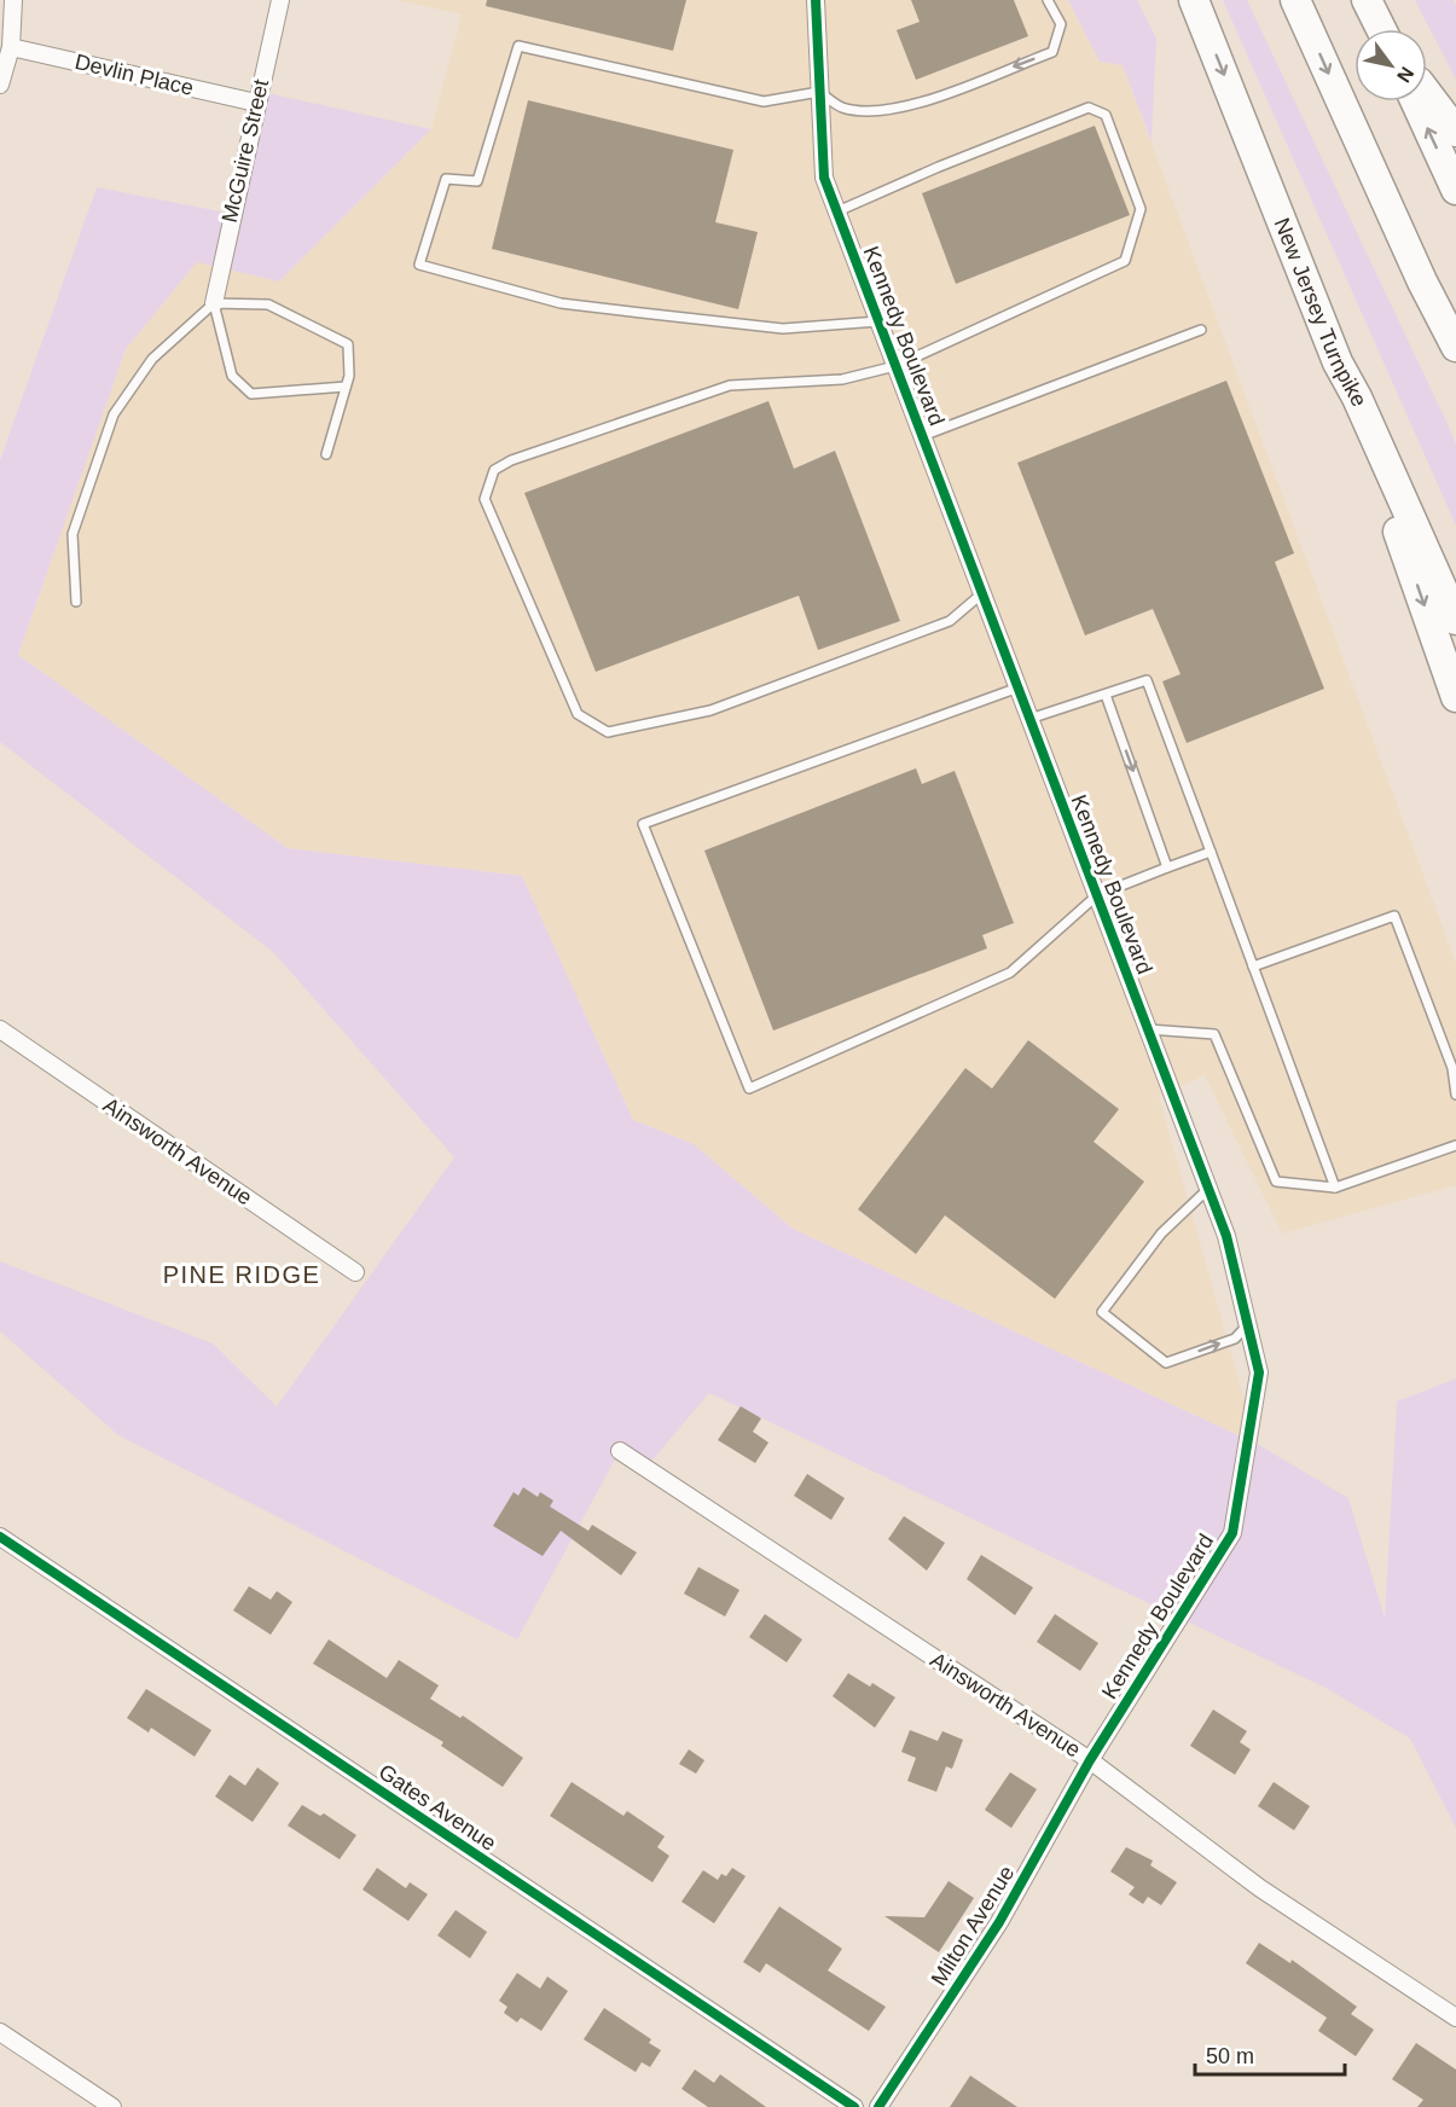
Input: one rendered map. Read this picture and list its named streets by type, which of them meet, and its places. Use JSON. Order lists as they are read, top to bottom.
{
  "streets": {
    "highway": ["New Jersey Turnpike"],
    "street": [
      "Devlin Place",
      "McGuire Street",
      "Kennedy Boulevard",
      "Ainsworth Avenue",
      "Gates Avenue",
      "Milton Avenue"
    ]
  },
  "crossings": [
    ["Devlin Place", "McGuire Street"],
    ["Kennedy Boulevard", "Ainsworth Avenue"],
    ["Kennedy Boulevard", "Milton Avenue"],
    ["Ainsworth Avenue", "Milton Avenue"]
  ],
  "districts": ["PINE RIDGE"],
  "scale_bar": "50 m",
  "north": "bottom right"
}
